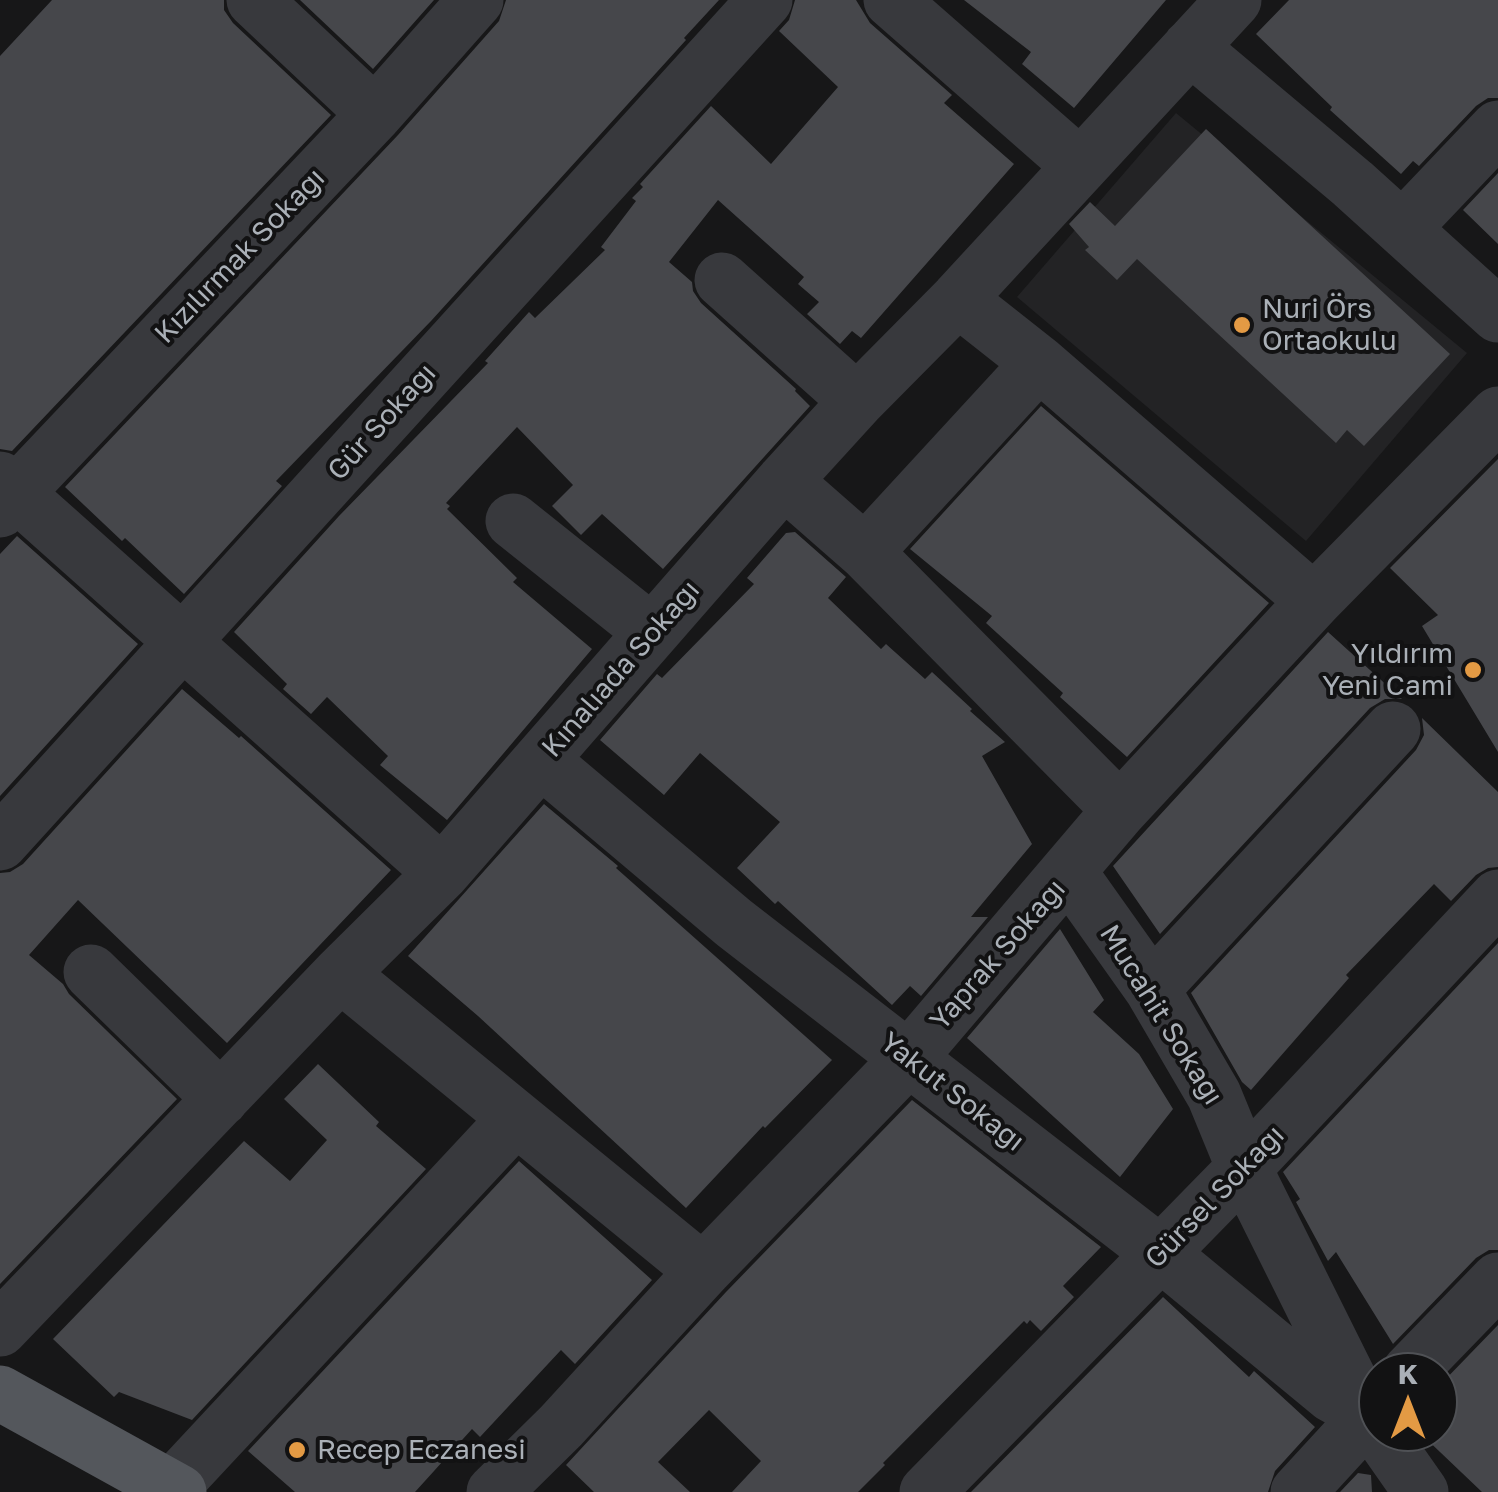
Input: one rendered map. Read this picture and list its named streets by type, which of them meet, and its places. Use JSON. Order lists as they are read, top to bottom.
{
  "streets": {
    "street": [
      "Kızılırmak Sokağı",
      "Gür Sokağı",
      "Kınalıada Sokağı",
      "Yaprak Sokağı",
      "Mucahit Sokağı",
      "Yakut Sokağı",
      "Gürsel Sokağı"
    ]
  },
  "crossings": [
    ["Kınalıada Sokağı", "Yakut Sokağı"],
    ["Yaprak Sokağı", "Mucahit Sokağı"],
    ["Yaprak Sokağı", "Yakut Sokağı"],
    ["Mucahit Sokağı", "Gürsel Sokağı"],
    ["Yakut Sokağı", "Gürsel Sokağı"]
  ],
  "places": ["Nuri Örs Ortaokulu", "Yıldırım Yeni Cami", "Recep Eczanesi"],
  "north": "top"
}
